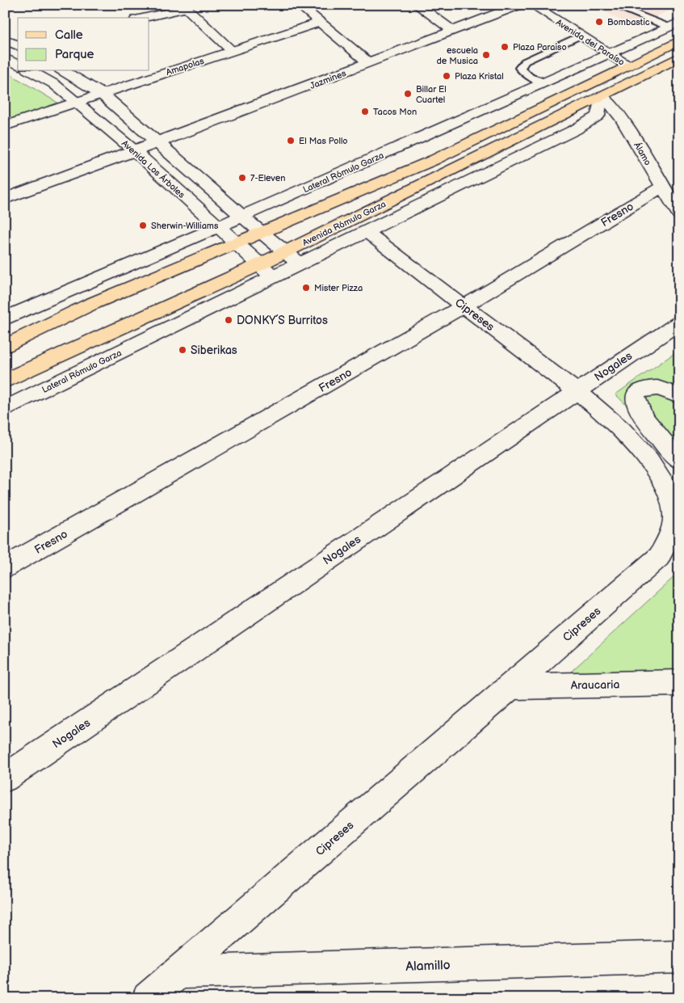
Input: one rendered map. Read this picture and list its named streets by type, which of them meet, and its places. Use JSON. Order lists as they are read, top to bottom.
{
  "streets": {
    "main road": ["Avenida Rómulo Garza"],
    "street": [
      "Avenida del Paraíso",
      "Amapolas",
      "Jazmines",
      "Álamo",
      "Avenida Los Árboles",
      "Lateral Rómulo Garza",
      "Fresno",
      "Cipreses",
      "Nogales",
      "Araucaria",
      "Alamillo"
    ]
  },
  "crossings": [
    ["Avenida del Paraíso", "Lateral Rómulo Garza"],
    ["Avenida del Paraíso", "Avenida Rómulo Garza"],
    ["Amapolas", "Avenida Los Árboles"],
    ["Jazmines", "Avenida Los Árboles"],
    ["Álamo", "Lateral Rómulo Garza"],
    ["Álamo", "Fresno"],
    ["Álamo", "Avenida Rómulo Garza"],
    ["Avenida Los Árboles", "Lateral Rómulo Garza"],
    ["Avenida Los Árboles", "Avenida Rómulo Garza"],
    ["Lateral Rómulo Garza", "Avenida Rómulo Garza"],
    ["Lateral Rómulo Garza", "Cipreses"],
    ["Fresno", "Cipreses"],
    ["Cipreses", "Nogales"],
    ["Cipreses", "Araucaria"],
    ["Cipreses", "Alamillo"]
  ],
  "places": [
    "Bombastic",
    "Plaza Paraiso",
    "escuela de Musica",
    "Plaza Kristal",
    "Billar El Cuartel",
    "Tacos Mon",
    "El Mas Pollo",
    "7-Eleven",
    "Sherwin-Williams",
    "Mister Pizza",
    "DONKY´S Burritos",
    "Siberikas"
  ],
  "legend": ["Calle", "Parque"]
}
